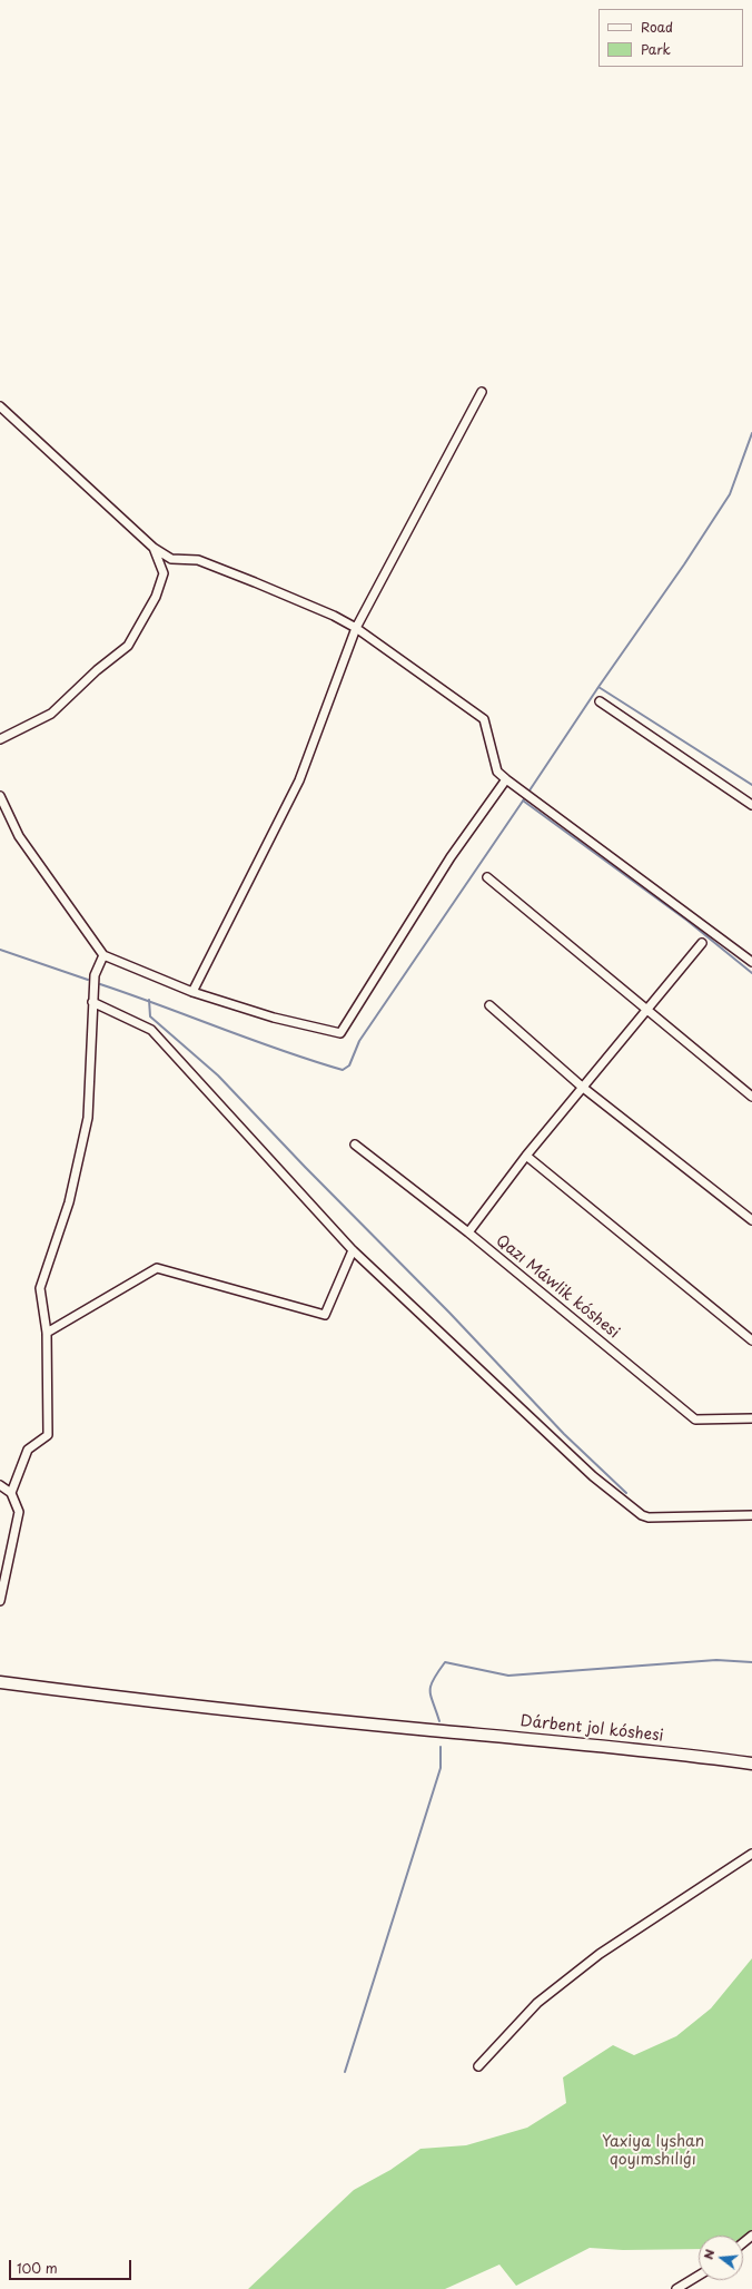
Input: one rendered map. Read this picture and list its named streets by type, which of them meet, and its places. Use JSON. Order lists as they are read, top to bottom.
{
  "streets": {
    "main road": ["Dárbent jol kóshesi"],
    "street": ["Qazı Máwlik kóshesi"]
  },
  "parks": ["Yaxiya Iyshan qoyımshılıǵı"],
  "legend": ["Road", "Park"],
  "scale_bar": "100 m",
  "north": "left"
}
